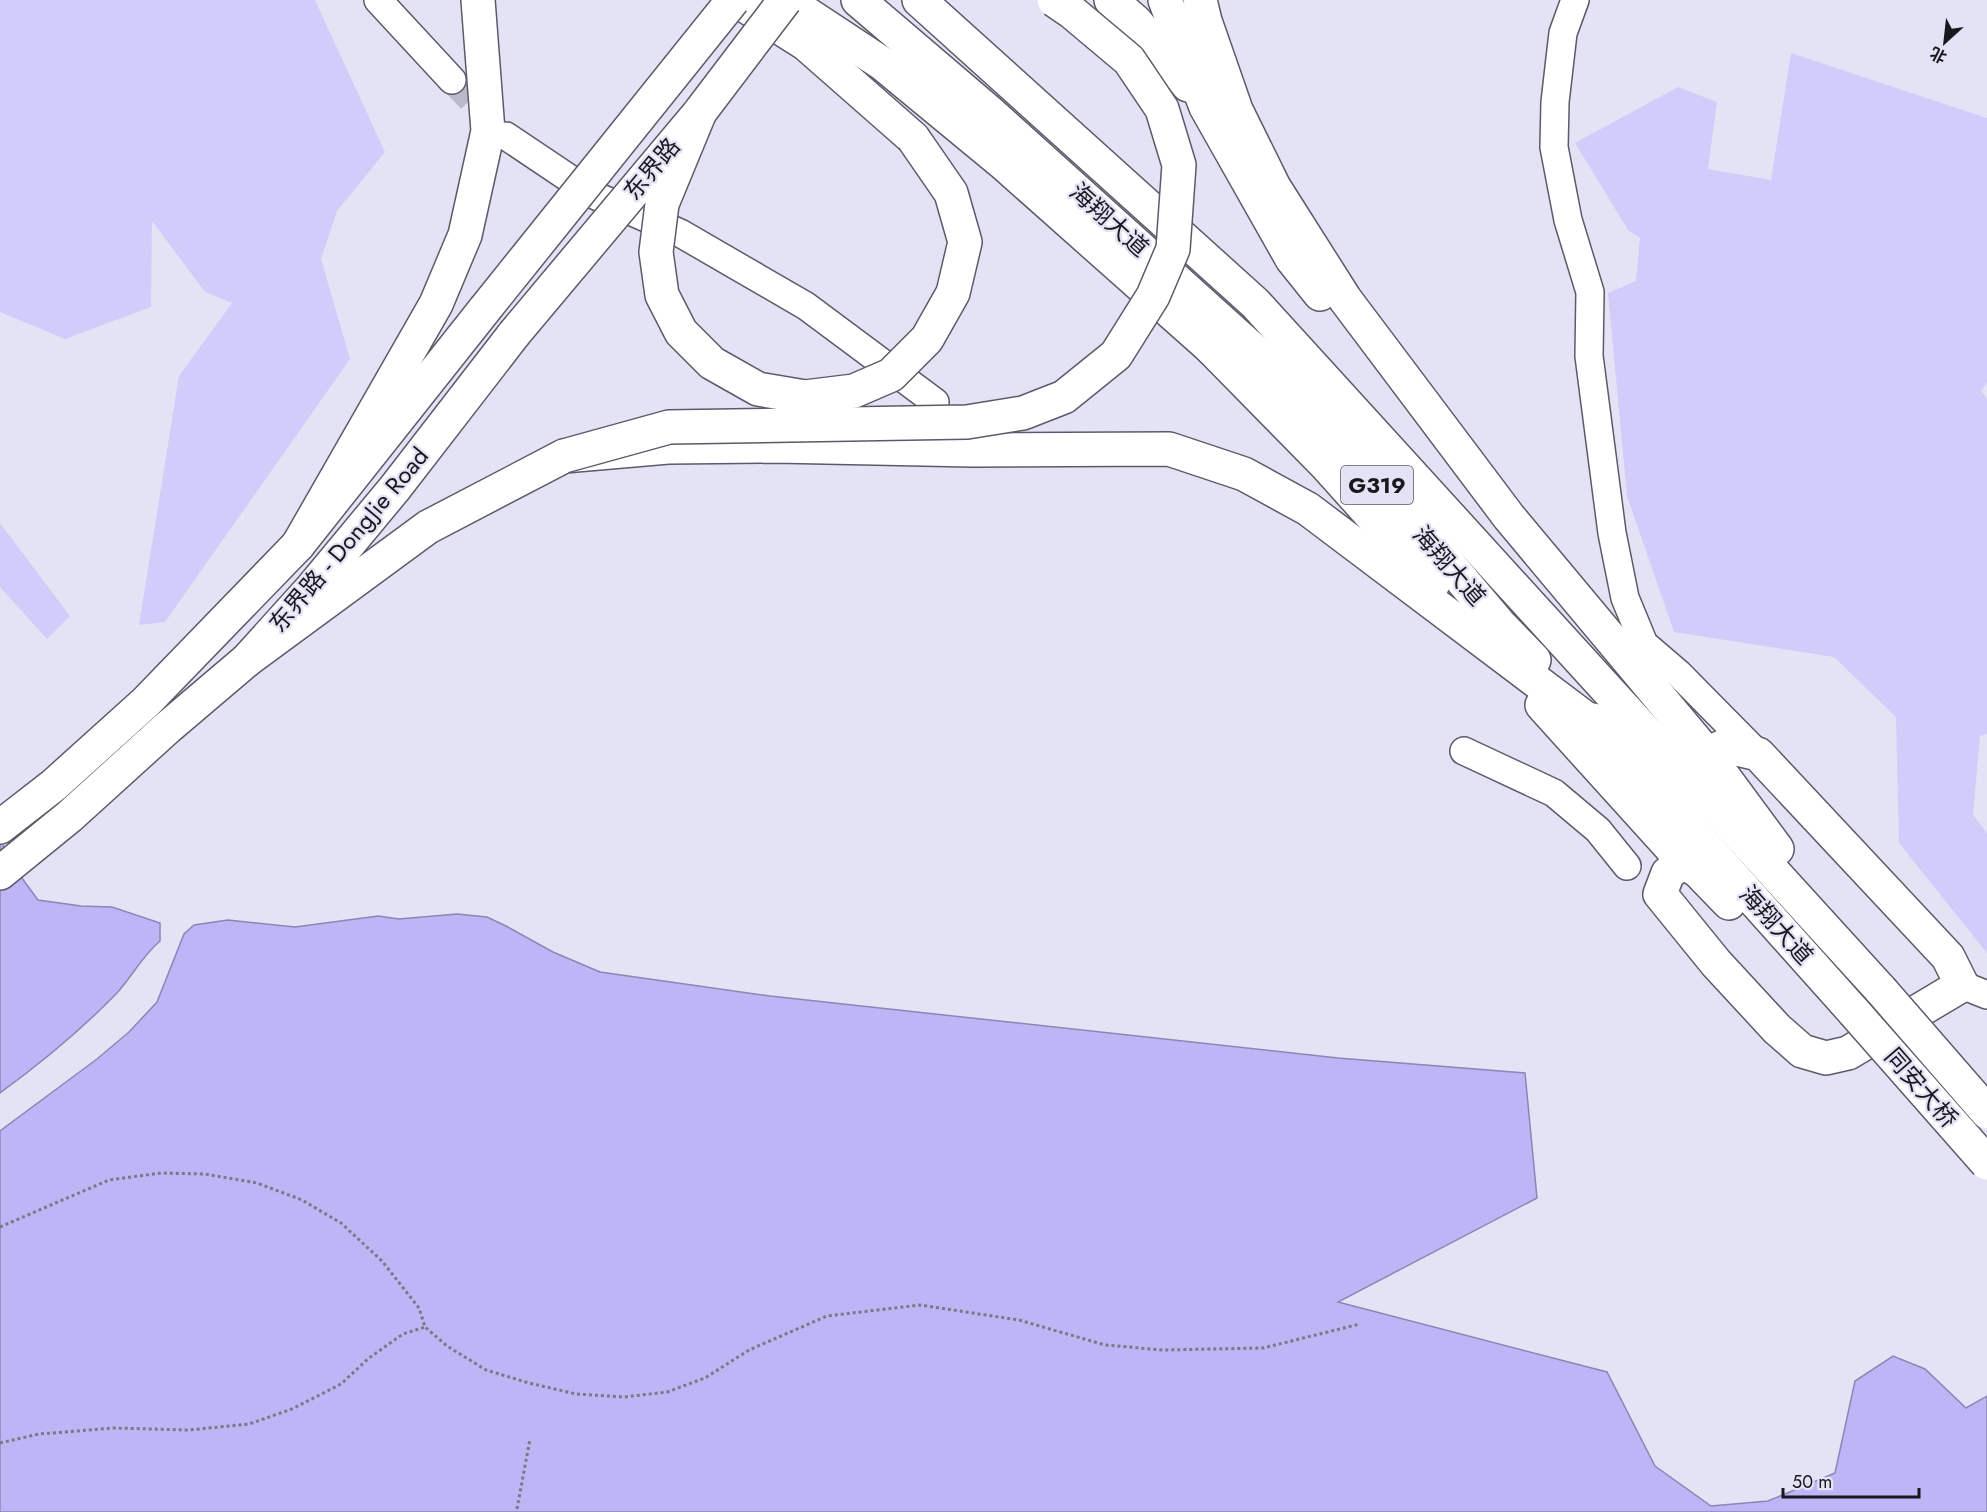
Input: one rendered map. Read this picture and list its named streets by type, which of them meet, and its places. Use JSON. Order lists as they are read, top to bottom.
{
  "streets": {
    "main road": [
      "东界路",
      "海翔大道",
      "G319",
      "东界路 - DongJie Road",
      "同安大桥"
    ]
  },
  "crossings": [
    ["东界路", "东界路 - DongJie Road"],
    ["海翔大道", "同安大桥"]
  ],
  "scale_bar": "50 m",
  "north": "bottom left"
}
